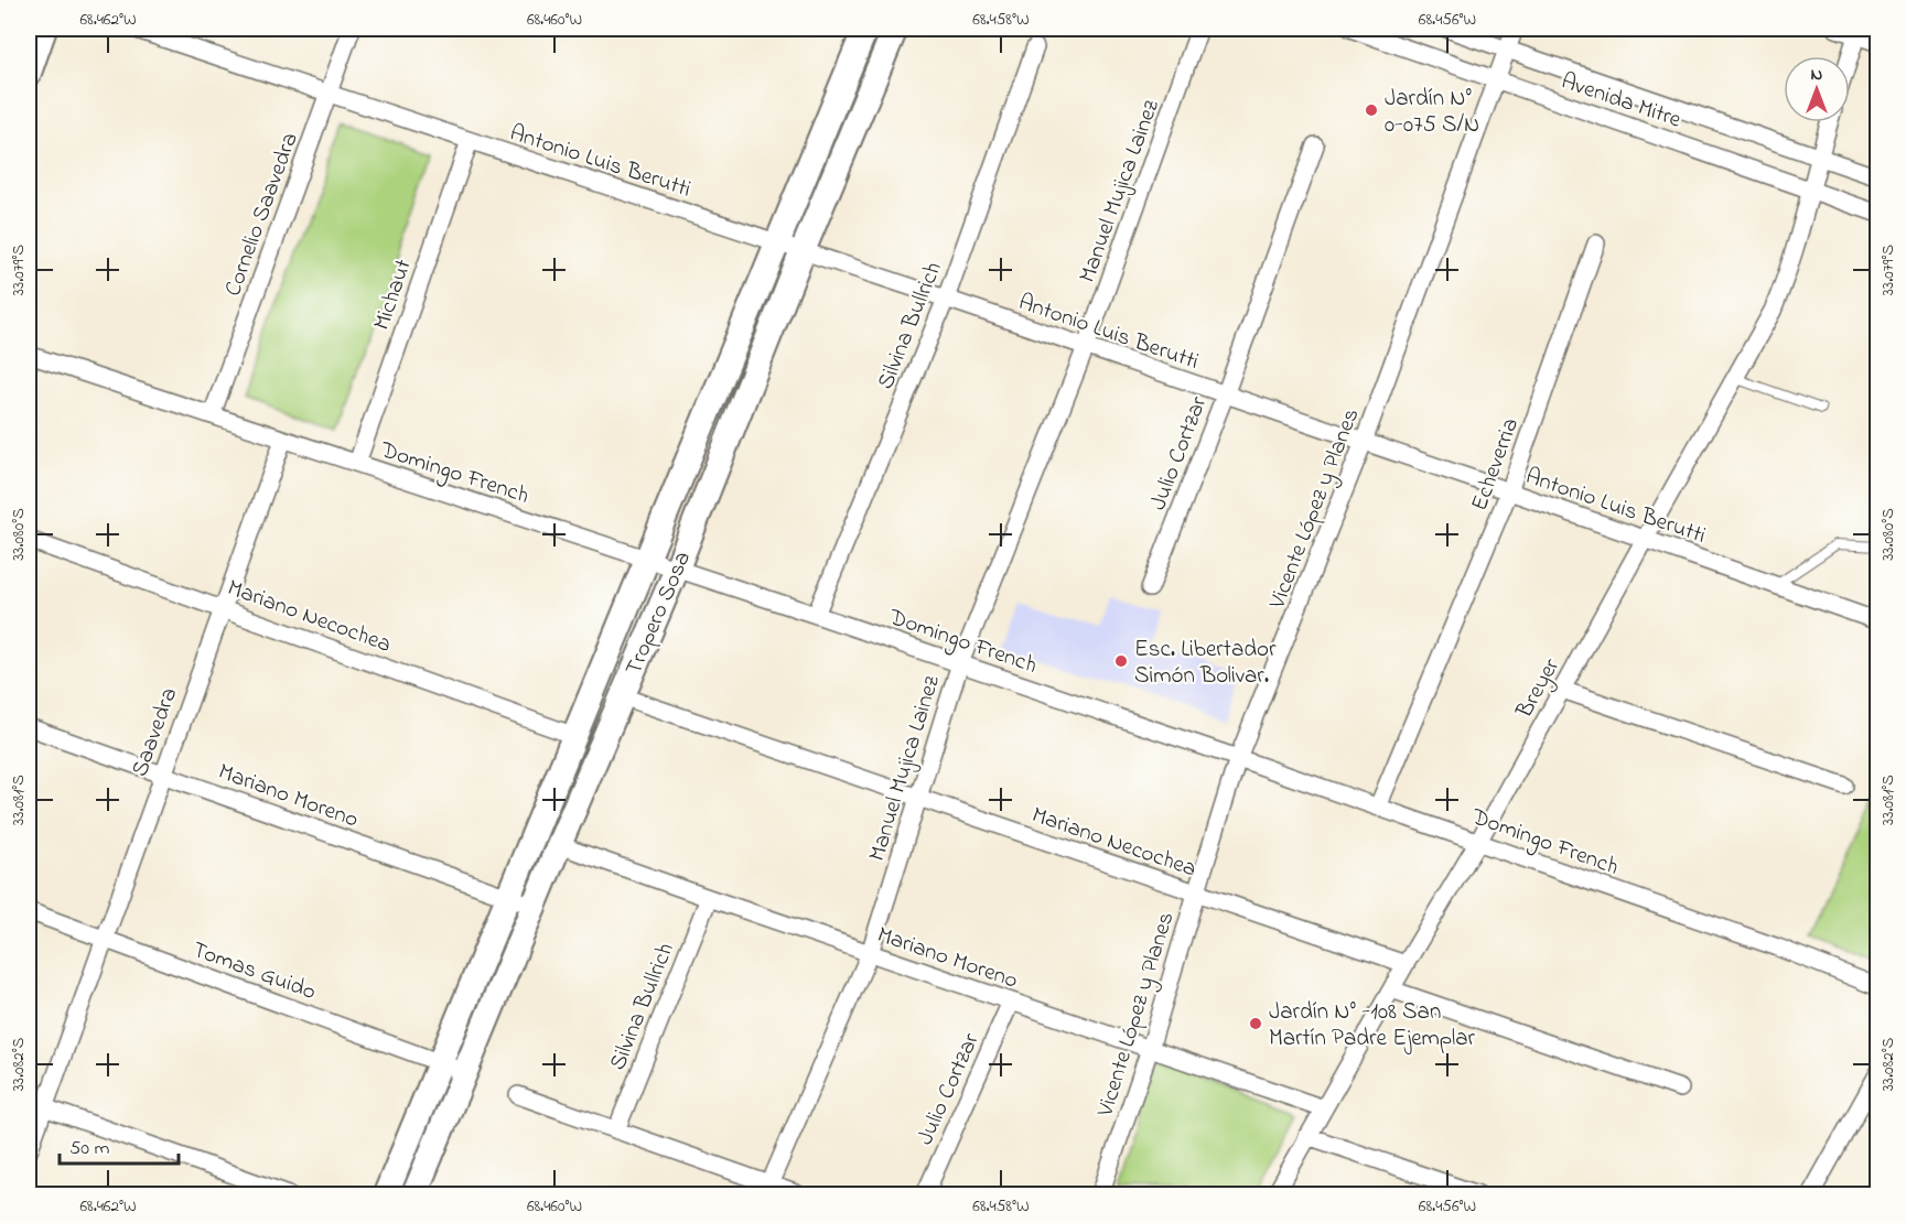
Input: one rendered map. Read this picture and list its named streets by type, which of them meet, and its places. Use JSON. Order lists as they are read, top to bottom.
{
  "streets": {
    "street": [
      "Avenida Mitre",
      "Antonio Luis Berutti",
      "Manuel Mujica Lainez",
      "Cornelio Saavedra",
      "Michaut",
      "Silvina Bullrich",
      "Julio Cortzar",
      "Echeverria",
      "Domingo French",
      "Vicente López y Planes",
      "Tropero Sosa",
      "Mariano Necochea",
      "Breyer",
      "Saavedra",
      "Mariano Moreno",
      "Tomas Guido"
    ]
  },
  "crossings": [
    ["Avenida Mitre", "Vicente López y Planes"],
    ["Avenida Mitre", "Breyer"],
    ["Antonio Luis Berutti", "Manuel Mujica Lainez"],
    ["Antonio Luis Berutti", "Cornelio Saavedra"],
    ["Antonio Luis Berutti", "Michaut"],
    ["Antonio Luis Berutti", "Silvina Bullrich"],
    ["Antonio Luis Berutti", "Julio Cortzar"],
    ["Antonio Luis Berutti", "Echeverria"],
    ["Antonio Luis Berutti", "Vicente López y Planes"],
    ["Antonio Luis Berutti", "Tropero Sosa"],
    ["Antonio Luis Berutti", "Breyer"],
    ["Manuel Mujica Lainez", "Domingo French"],
    ["Manuel Mujica Lainez", "Mariano Necochea"],
    ["Manuel Mujica Lainez", "Mariano Moreno"],
    ["Cornelio Saavedra", "Domingo French"],
    ["Michaut", "Domingo French"],
    ["Silvina Bullrich", "Domingo French"],
    ["Silvina Bullrich", "Mariano Moreno"],
    ["Julio Cortzar", "Mariano Moreno"],
    ["Echeverria", "Domingo French"],
    ["Domingo French", "Vicente López y Planes"],
    ["Domingo French", "Tropero Sosa"],
    ["Domingo French", "Breyer"],
    ["Domingo French", "Saavedra"],
    ["Vicente López y Planes", "Mariano Necochea"],
    ["Vicente López y Planes", "Mariano Moreno"],
    ["Tropero Sosa", "Mariano Necochea"],
    ["Tropero Sosa", "Mariano Moreno"],
    ["Tropero Sosa", "Tomas Guido"],
    ["Mariano Necochea", "Breyer"],
    ["Mariano Necochea", "Saavedra"],
    ["Breyer", "Mariano Moreno"],
    ["Saavedra", "Mariano Moreno"],
    ["Saavedra", "Tomas Guido"]
  ],
  "places": ["Jardín N° 0-075 S/N", "Esc. Libertador Simón Bolivar.", "Jardín N° -108 San Martín Padre Ejemplar"],
  "scale_bar": "50 m",
  "north": "top",
  "coordinates": [
    "68.462°W",
    "68.460°W",
    "68.458°W",
    "68.456°W",
    "33.079°S",
    "33.080°S",
    "33.081°S",
    "33.082°S"
  ]
}
